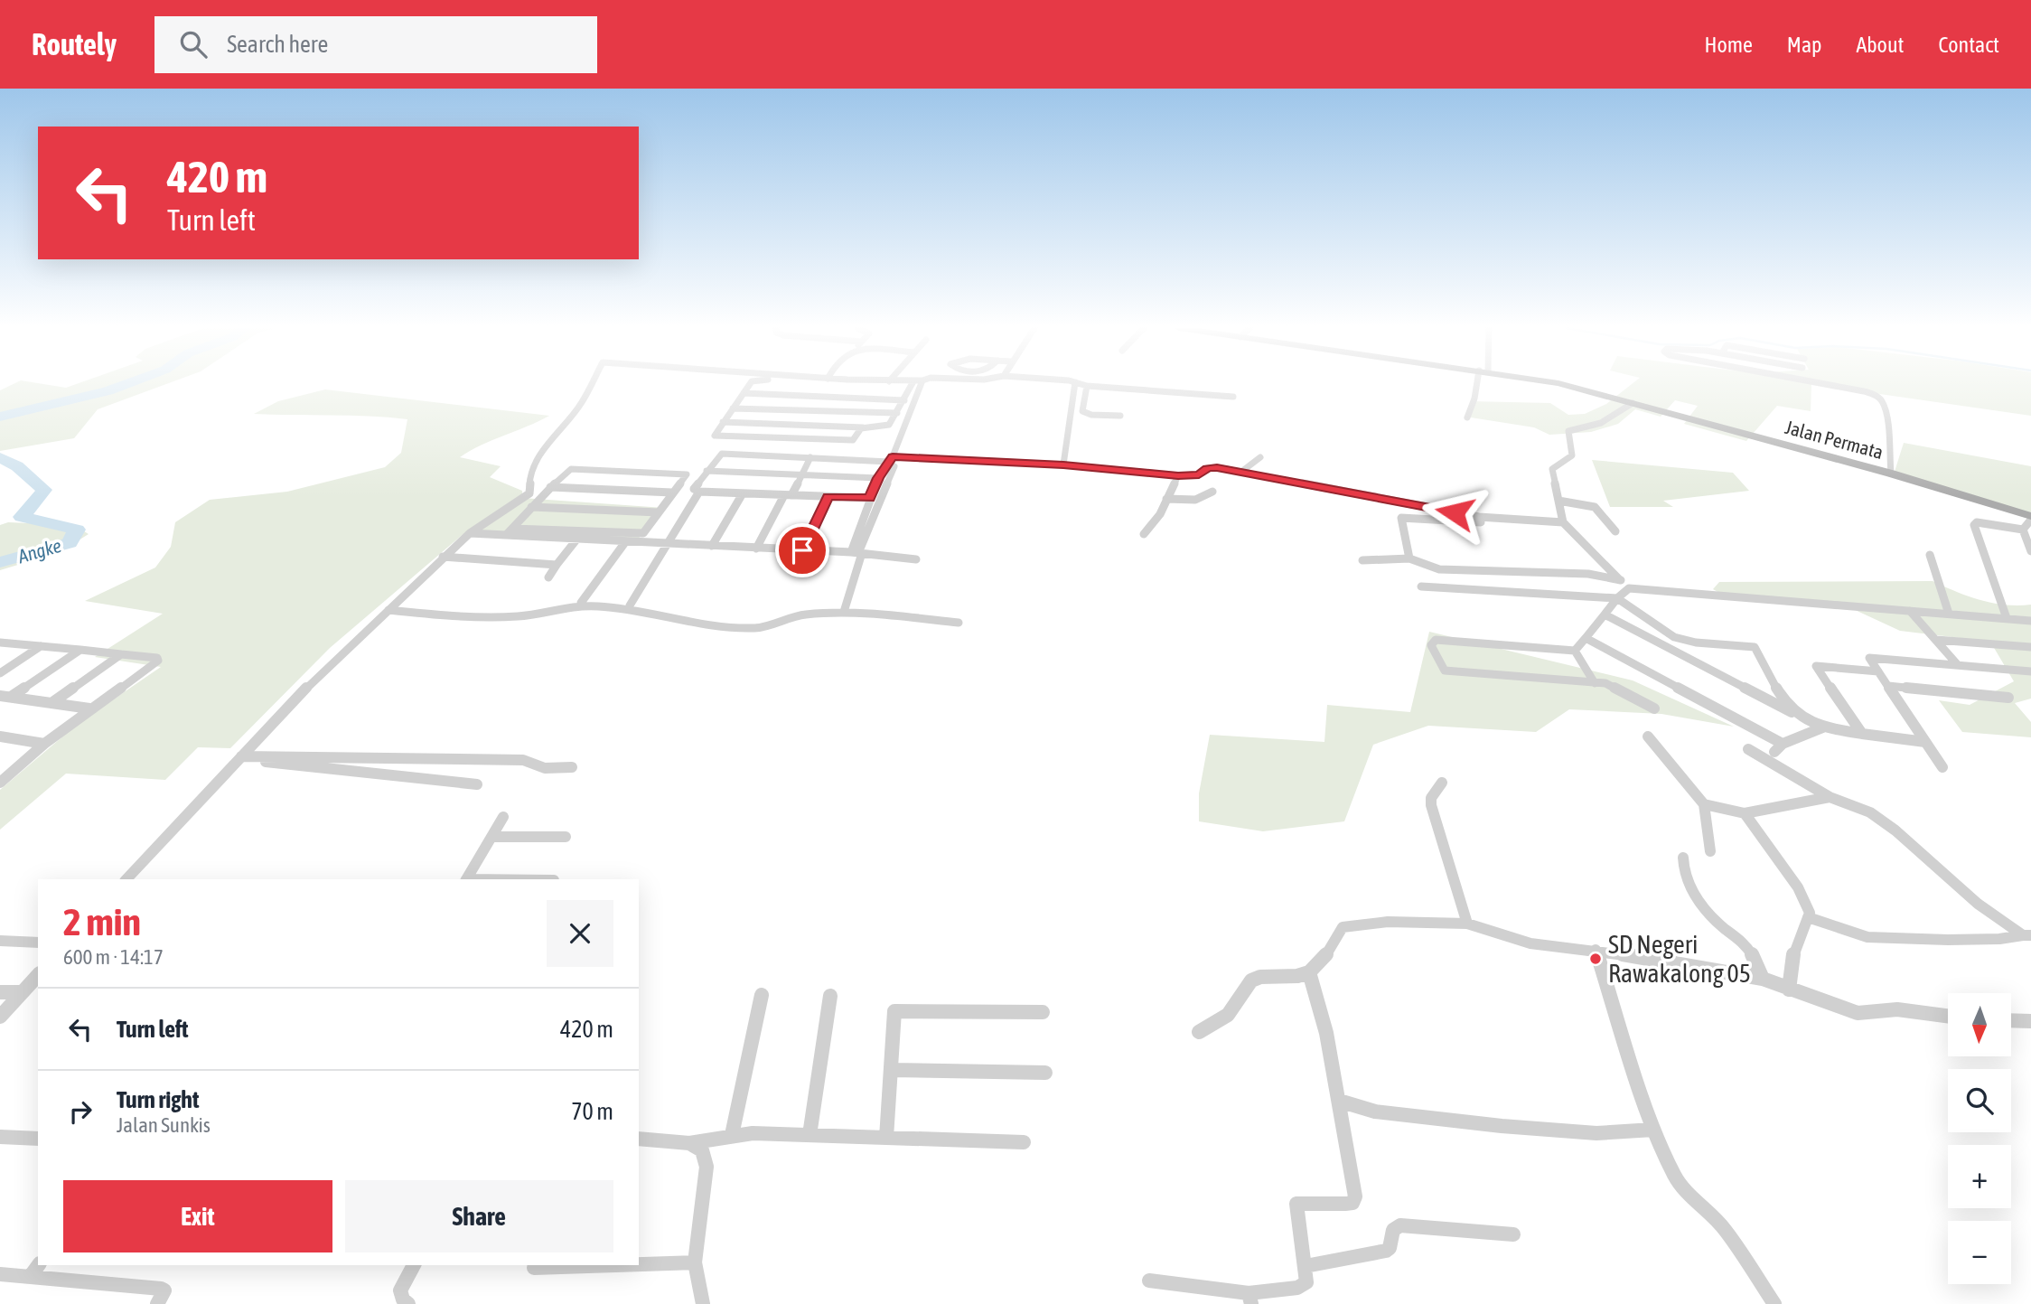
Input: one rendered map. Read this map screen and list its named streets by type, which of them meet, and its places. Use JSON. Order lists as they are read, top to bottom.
{
  "streets": {
    "main road": ["Jalan Permata"]
  },
  "water": ["Angke"],
  "places": ["SD Negeri Rawakalong 05"],
  "north": "bottom",
  "page": {
    "header": "Routely",
    "search": "Search here",
    "nav": [
      "Home",
      "Map",
      "About",
      "Contact"
    ],
    "turn": ["420 m", "Turn left"],
    "heading": ["2 min", "600 m · 14:17"],
    "list": [
      {
        "name": "Turn left",
        "value": "420 m"
      },
      {
        "name": "Turn right",
        "note": "Jalan Sunkis",
        "value": "70 m"
      }
    ],
    "map_buttons": ["+", "−"],
    "buttons": ["Exit", "Share"]
  }
}
